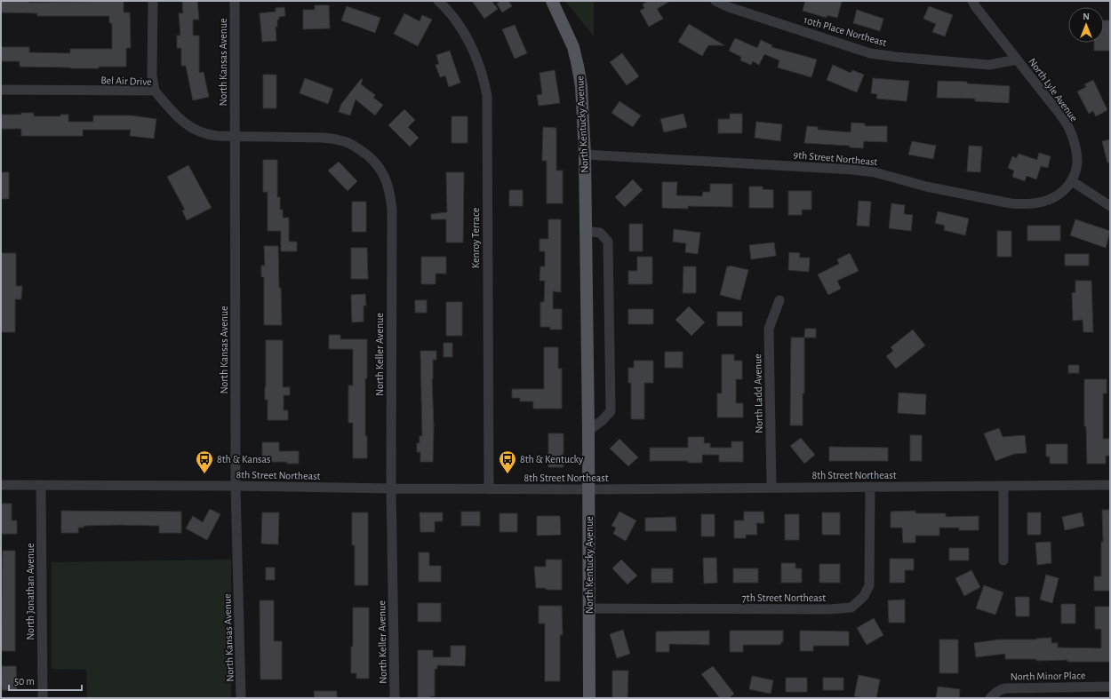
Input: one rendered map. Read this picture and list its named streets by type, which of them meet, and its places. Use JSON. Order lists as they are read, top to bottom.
{
  "streets": {
    "main road": ["North Kentucky Avenue"],
    "street": [
      "10th Place Northeast",
      "North Kansas Avenue",
      "Bel Air Drive",
      "North Lyle Avenue",
      "9th Street Northeast",
      "Kenroy Terrace",
      "North Keller Avenue",
      "North Ladd Avenue",
      "8th Street Northeast",
      "North Jonathan Avenue",
      "7th Street Northeast",
      "North Minor Place"
    ]
  },
  "crossings": [
    ["10th Place Northeast", "North Lyle Avenue"],
    ["North Kansas Avenue", "Bel Air Drive"],
    ["North Kansas Avenue", "North Keller Avenue"],
    ["North Kansas Avenue", "8th Street Northeast"],
    ["Bel Air Drive", "North Keller Avenue"],
    ["North Lyle Avenue", "9th Street Northeast"],
    ["North Kentucky Avenue", "9th Street Northeast"],
    ["North Kentucky Avenue", "8th Street Northeast"],
    ["North Kentucky Avenue", "7th Street Northeast"],
    ["Kenroy Terrace", "8th Street Northeast"],
    ["North Keller Avenue", "8th Street Northeast"],
    ["North Ladd Avenue", "8th Street Northeast"],
    ["8th Street Northeast", "North Jonathan Avenue"],
    ["8th Street Northeast", "7th Street Northeast"]
  ],
  "places": {
    "bus stop": ["8th & Kansas", "8th & Kentucky"]
  },
  "scale_bar": "50 m",
  "north": "top"
}
